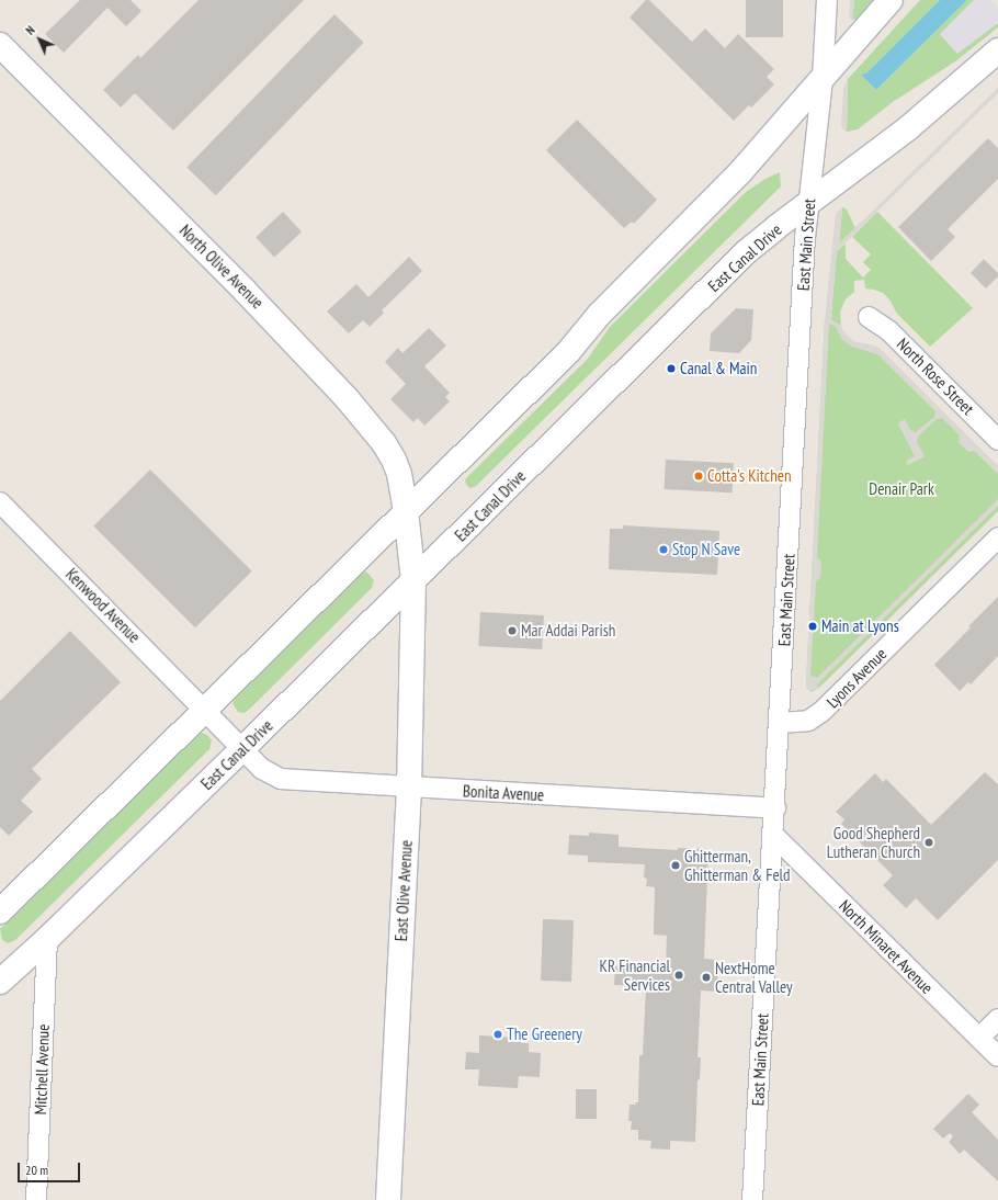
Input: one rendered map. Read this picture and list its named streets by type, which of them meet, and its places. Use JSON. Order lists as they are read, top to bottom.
{
  "streets": {
    "main road": ["East Canal Drive", "North Olive Avenue", "East Olive Avenue"],
    "street": [
      "East Main Street",
      "North Rose Street",
      "Kenwood Avenue",
      "Lyons Avenue",
      "Bonita Avenue",
      "North Minaret Avenue",
      "Mitchell Avenue"
    ]
  },
  "crossings": [
    ["East Main Street", "East Canal Drive"],
    ["East Main Street", "Lyons Avenue"],
    ["East Main Street", "Bonita Avenue"],
    ["East Main Street", "North Minaret Avenue"],
    ["East Canal Drive", "North Olive Avenue"],
    ["East Canal Drive", "Kenwood Avenue"],
    ["East Canal Drive", "Bonita Avenue"],
    ["East Canal Drive", "East Olive Avenue"],
    ["East Canal Drive", "Mitchell Avenue"],
    ["North Olive Avenue", "East Olive Avenue"],
    ["Kenwood Avenue", "Bonita Avenue"],
    ["Bonita Avenue", "East Olive Avenue"]
  ],
  "parks": ["Denair Park"],
  "places": [
    "Canal & Main",
    "Cotta's Kitchen",
    "Stop N Save",
    "Main at Lyons",
    "Mar Addai Parish",
    "Good Shepherd Lutheran Church",
    "Ghitterman, Ghitterman & Feld",
    "KR Financial Services",
    "NextHome Central Valley",
    "The Greenery"
  ],
  "scale_bar": "20 m",
  "north": "top left"
}
